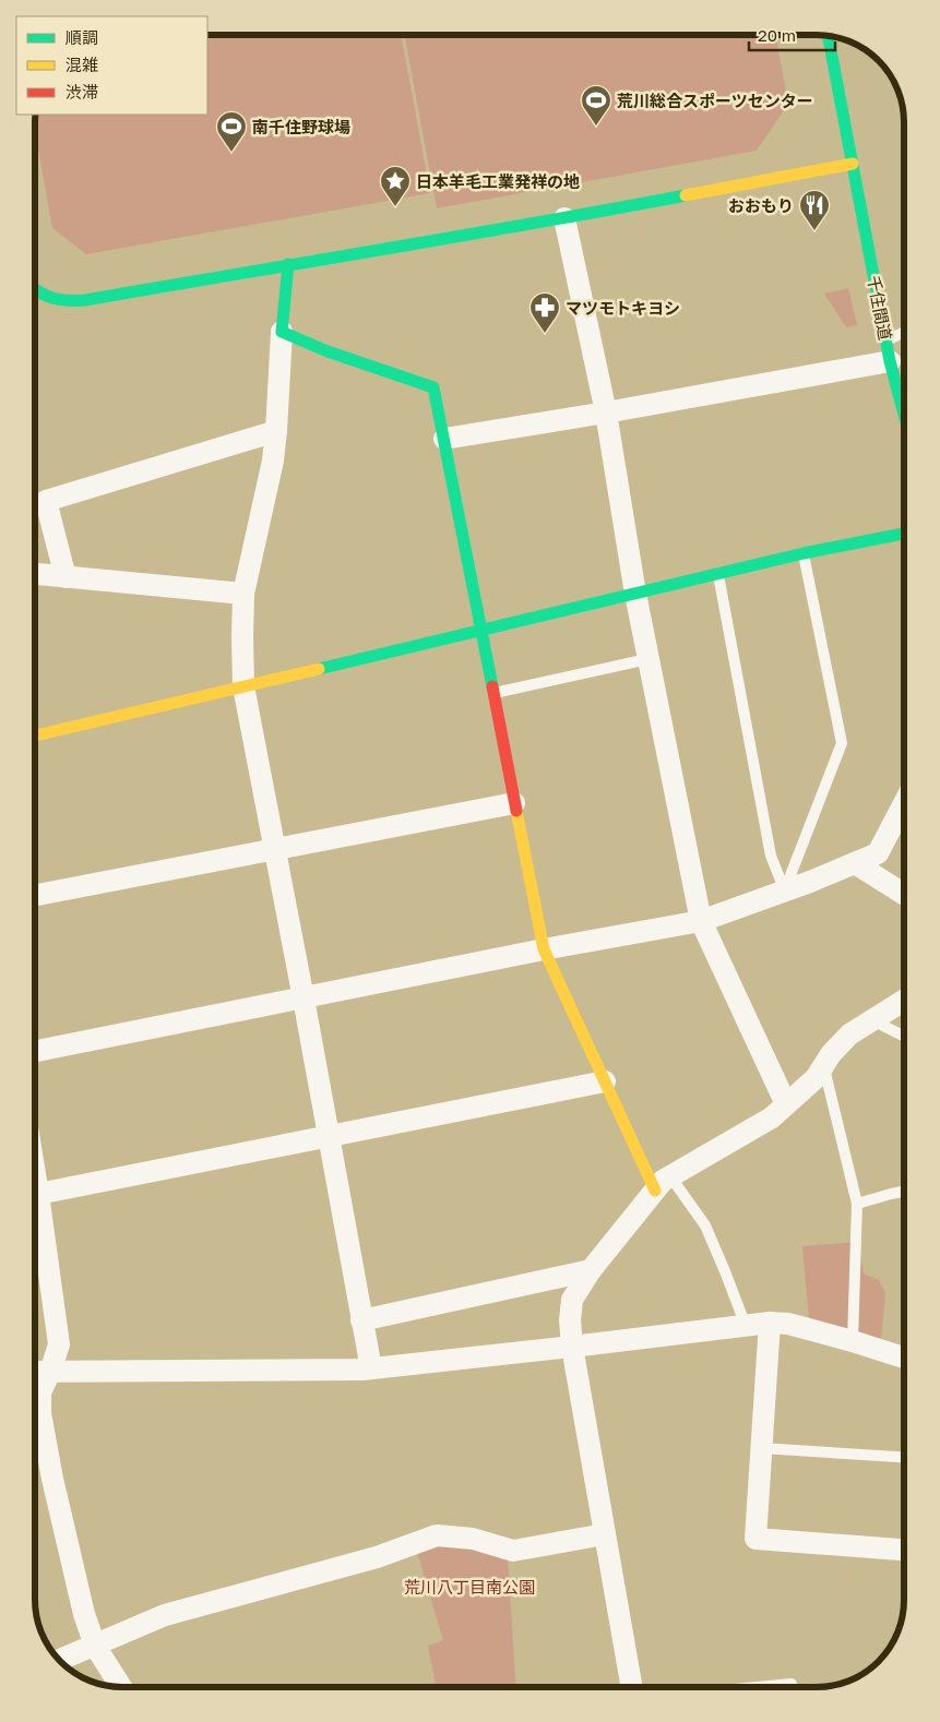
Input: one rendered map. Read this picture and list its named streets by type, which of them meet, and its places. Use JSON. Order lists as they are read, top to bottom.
{
  "streets": {
    "street": ["千住間道"]
  },
  "parks": ["荒川八丁目南公園"],
  "places": {
    "sports": ["荒川総合スポーツセンター", "南千住野球場"],
    "place": ["日本羊毛工業発祥の地"],
    "restaurant": ["おおもり"],
    "pharmacy": ["マツモトキヨシ"]
  },
  "legend": ["順調", "混雑", "渋滞"],
  "scale_bar": "20 m"
}
